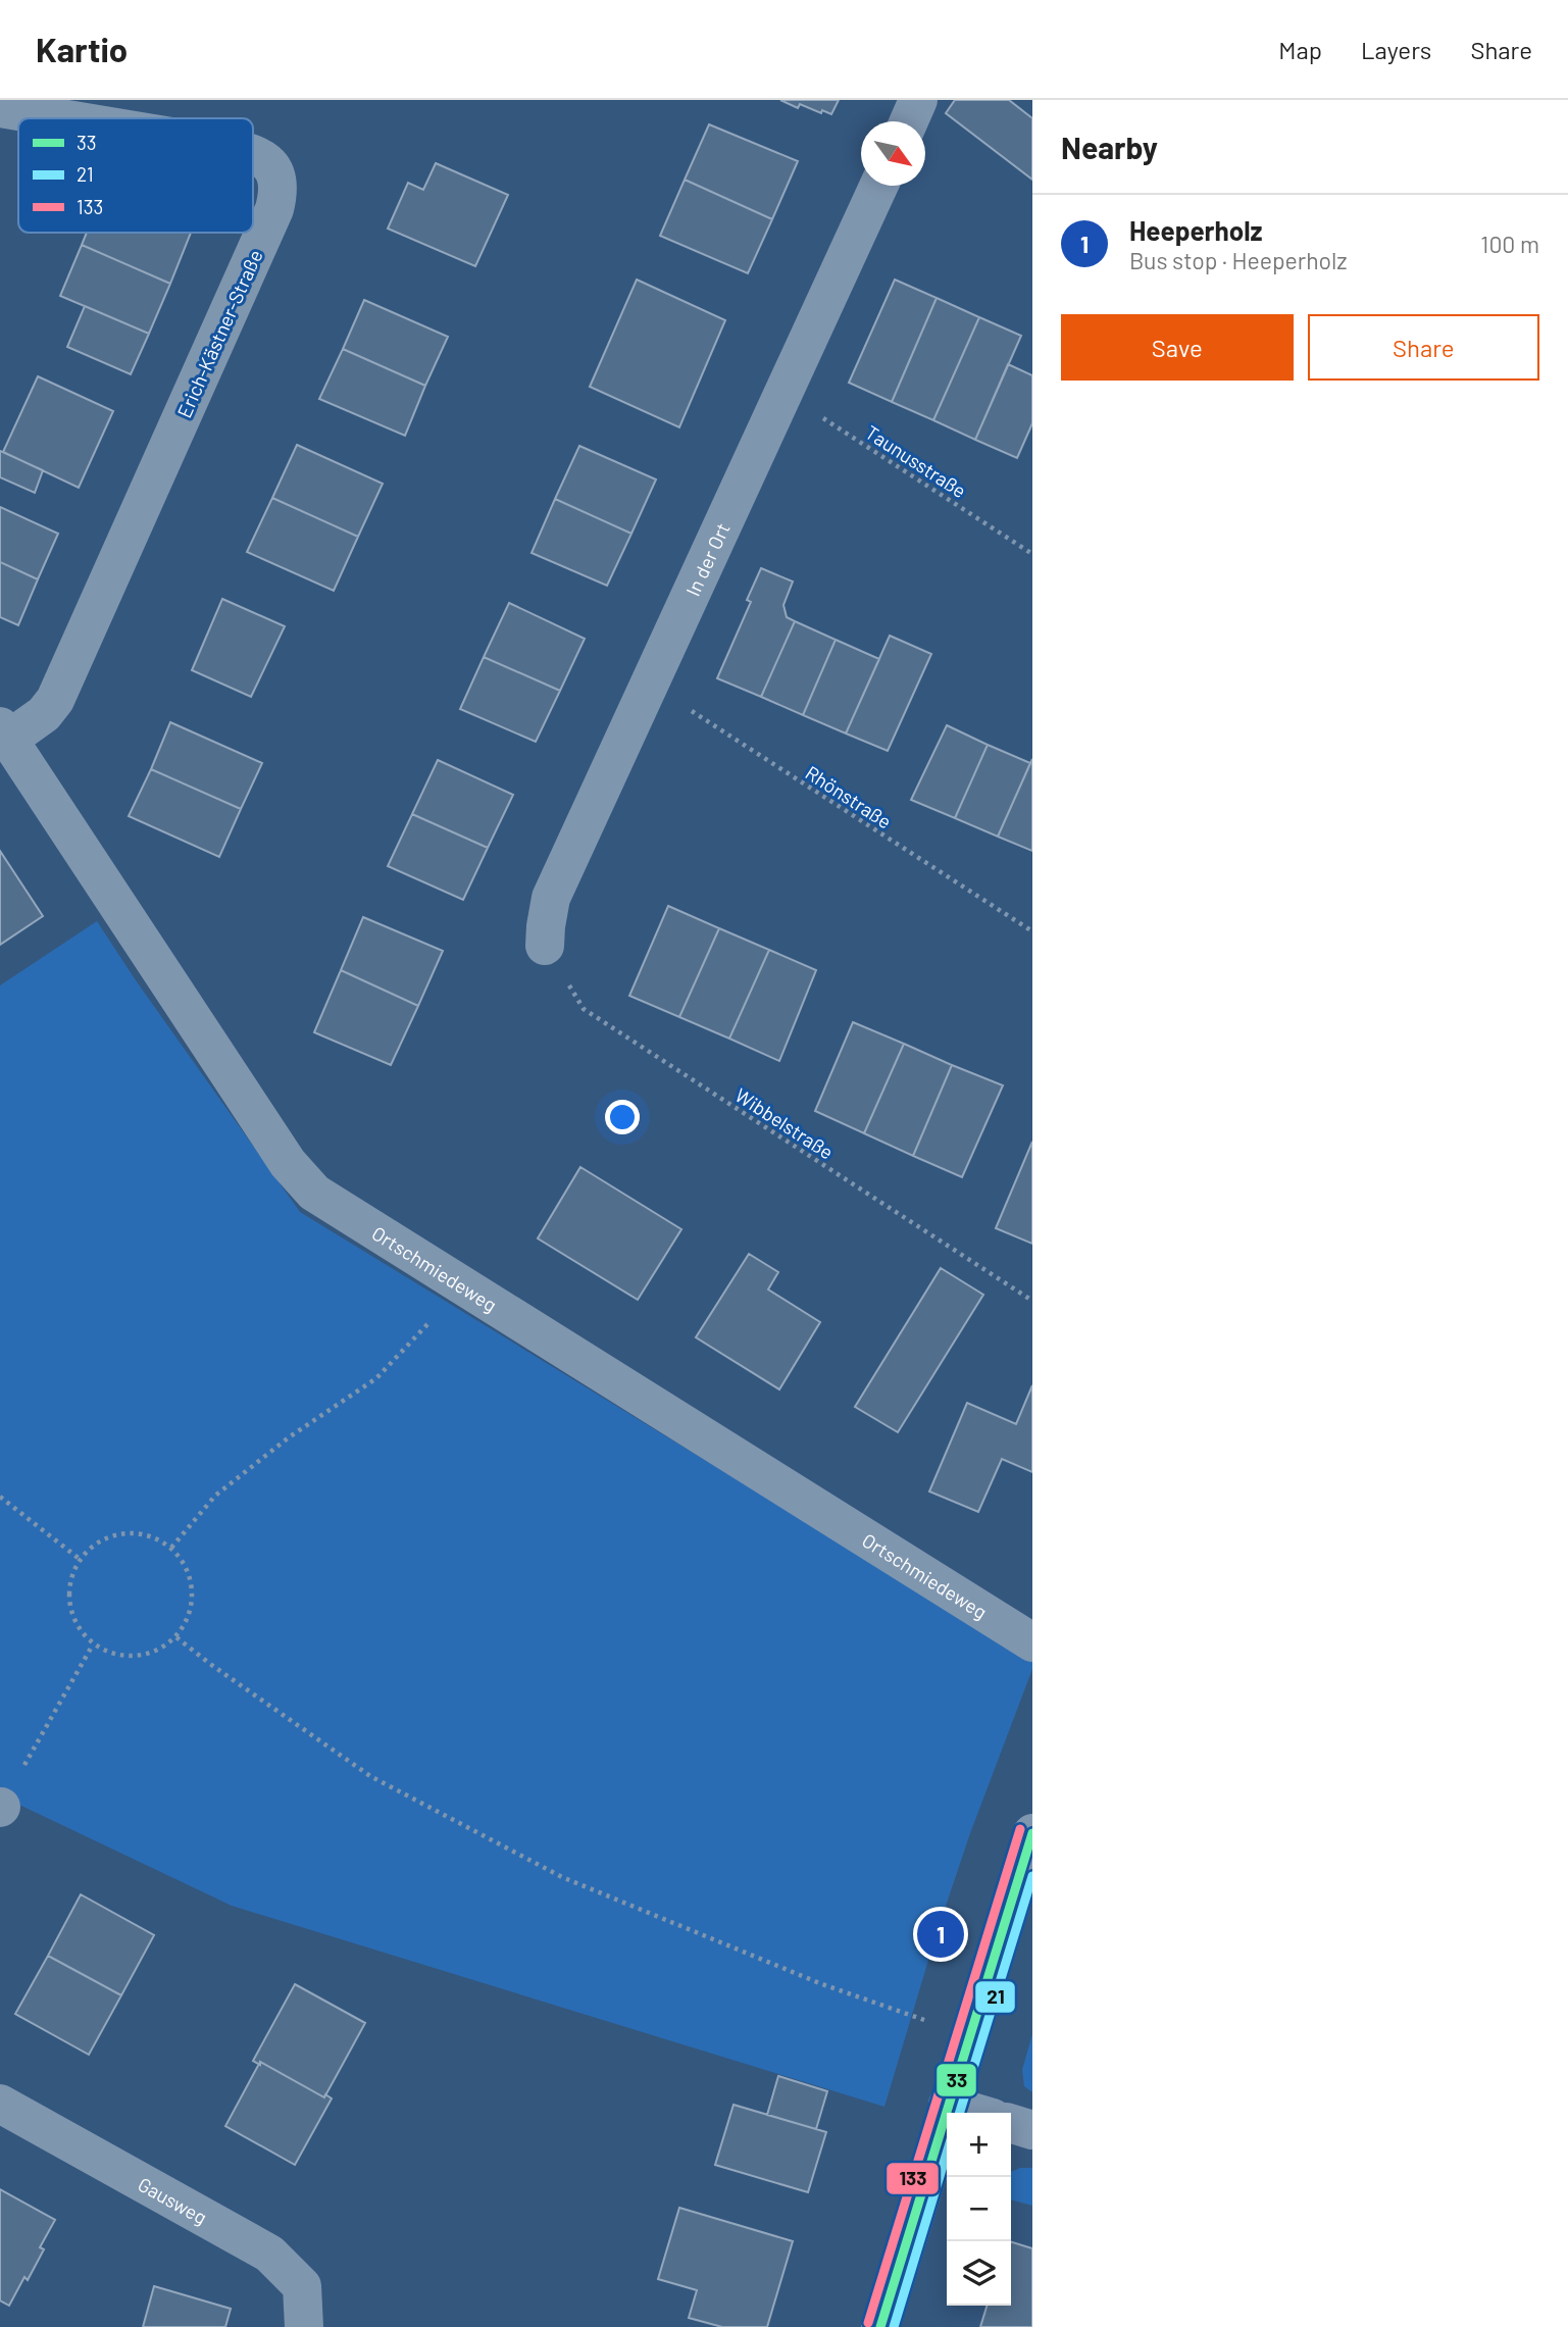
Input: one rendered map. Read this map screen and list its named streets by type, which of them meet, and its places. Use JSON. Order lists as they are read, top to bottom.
{
  "streets": {
    "street": [
      "Erich-Kästner-Straße",
      "In der Ort",
      "Ortschmiedeweg",
      "Gausweg"
    ],
    "path": ["Taunusstraße", "Rhönstraße", "Wibbelstraße"]
  },
  "crossings": [
    ["Erich-Kästner-Straße", "Ortschmiedeweg"],
    ["Taunusstraße", "In der Ort"],
    ["In der Ort", "Rhönstraße"],
    ["In der Ort", "Wibbelstraße"]
  ],
  "lines": ["transit line 133", "transit line 33", "transit line 21"],
  "legend": ["33", "21", "133"],
  "north": "bottom right",
  "page": {
    "header": "Kartio",
    "nav": ["Map", "Layers", "Share"],
    "heading": "Nearby",
    "list": [
      {
        "mark": "1",
        "name": "Heeperholz",
        "note": "Bus stop · Heeperholz",
        "value": "100 m"
      }
    ],
    "buttons": ["Save", "Share"],
    "pins": "1",
    "map_buttons": ["+", "−"]
  }
}
